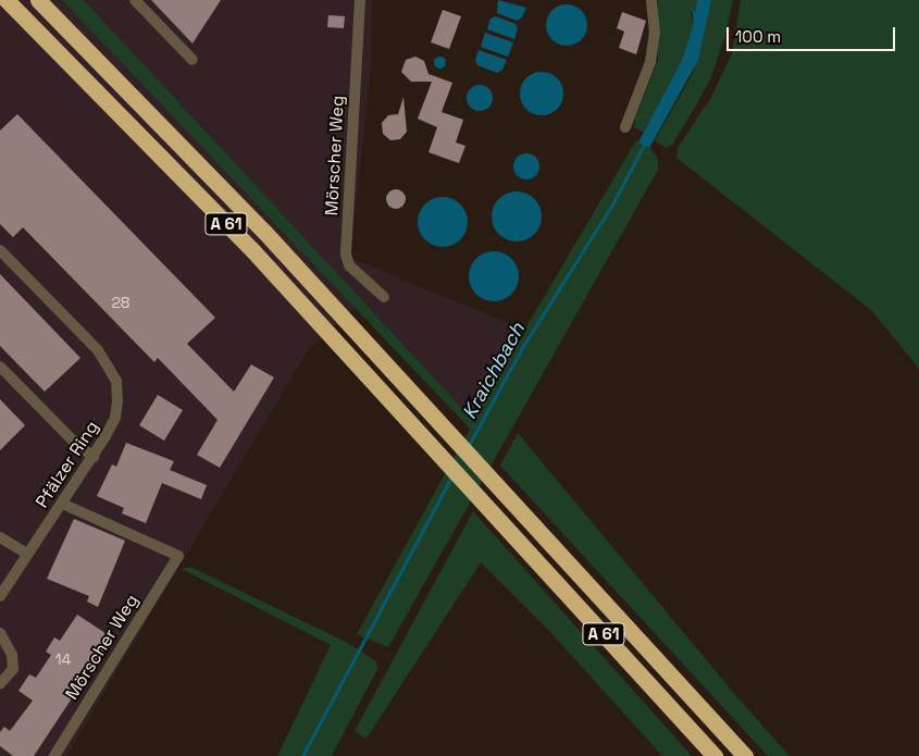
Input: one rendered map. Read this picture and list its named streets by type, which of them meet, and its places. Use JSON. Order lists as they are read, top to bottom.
{
  "streets": {
    "highway": ["A 61"],
    "street": ["Mörscher Weg", "Pfälzer Ring"]
  },
  "crossings": [
    ["Mörscher Weg", "Pfälzer Ring"]
  ],
  "water": ["Kraichbach"],
  "house_numbers": ["28", "14"],
  "scale_bar": "100 m"
}
